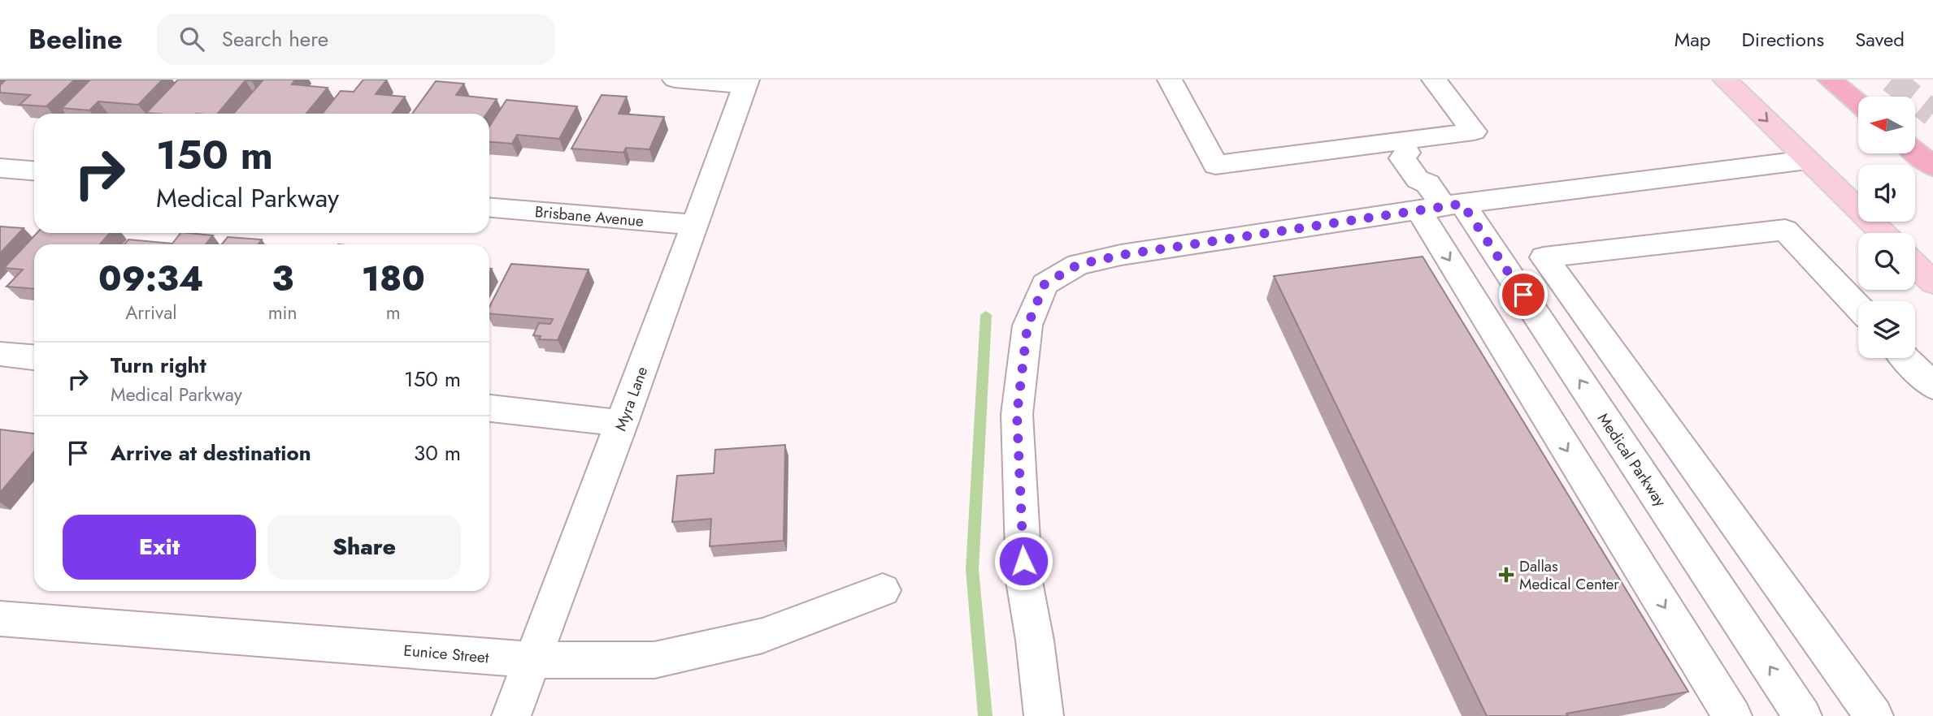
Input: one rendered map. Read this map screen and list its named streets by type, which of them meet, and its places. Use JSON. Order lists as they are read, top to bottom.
{
  "streets": {
    "street": [
      "Brisbane Avenue",
      "Myra Lane",
      "Medical Parkway",
      "Eunice Street"
    ]
  },
  "crossings": [
    ["Brisbane Avenue", "Myra Lane"],
    ["Myra Lane", "Eunice Street"]
  ],
  "places": {
    "health": ["Dallas Medical Center"]
  },
  "north": "left",
  "page": {
    "header": "Beeline",
    "search": "Search here",
    "nav": ["Map", "Directions", "Saved"],
    "turn": ["150 m", "Medical Parkway"],
    "eta": [
      "09:34",
      "Arrival",
      "3",
      "min",
      "180",
      "m"
    ],
    "list": [
      {
        "name": "Turn right",
        "note": "Medical Parkway",
        "value": "150 m"
      },
      {
        "name": "Arrive at destination",
        "value": "30 m"
      }
    ],
    "buttons": ["Exit", "Share"]
  }
}
